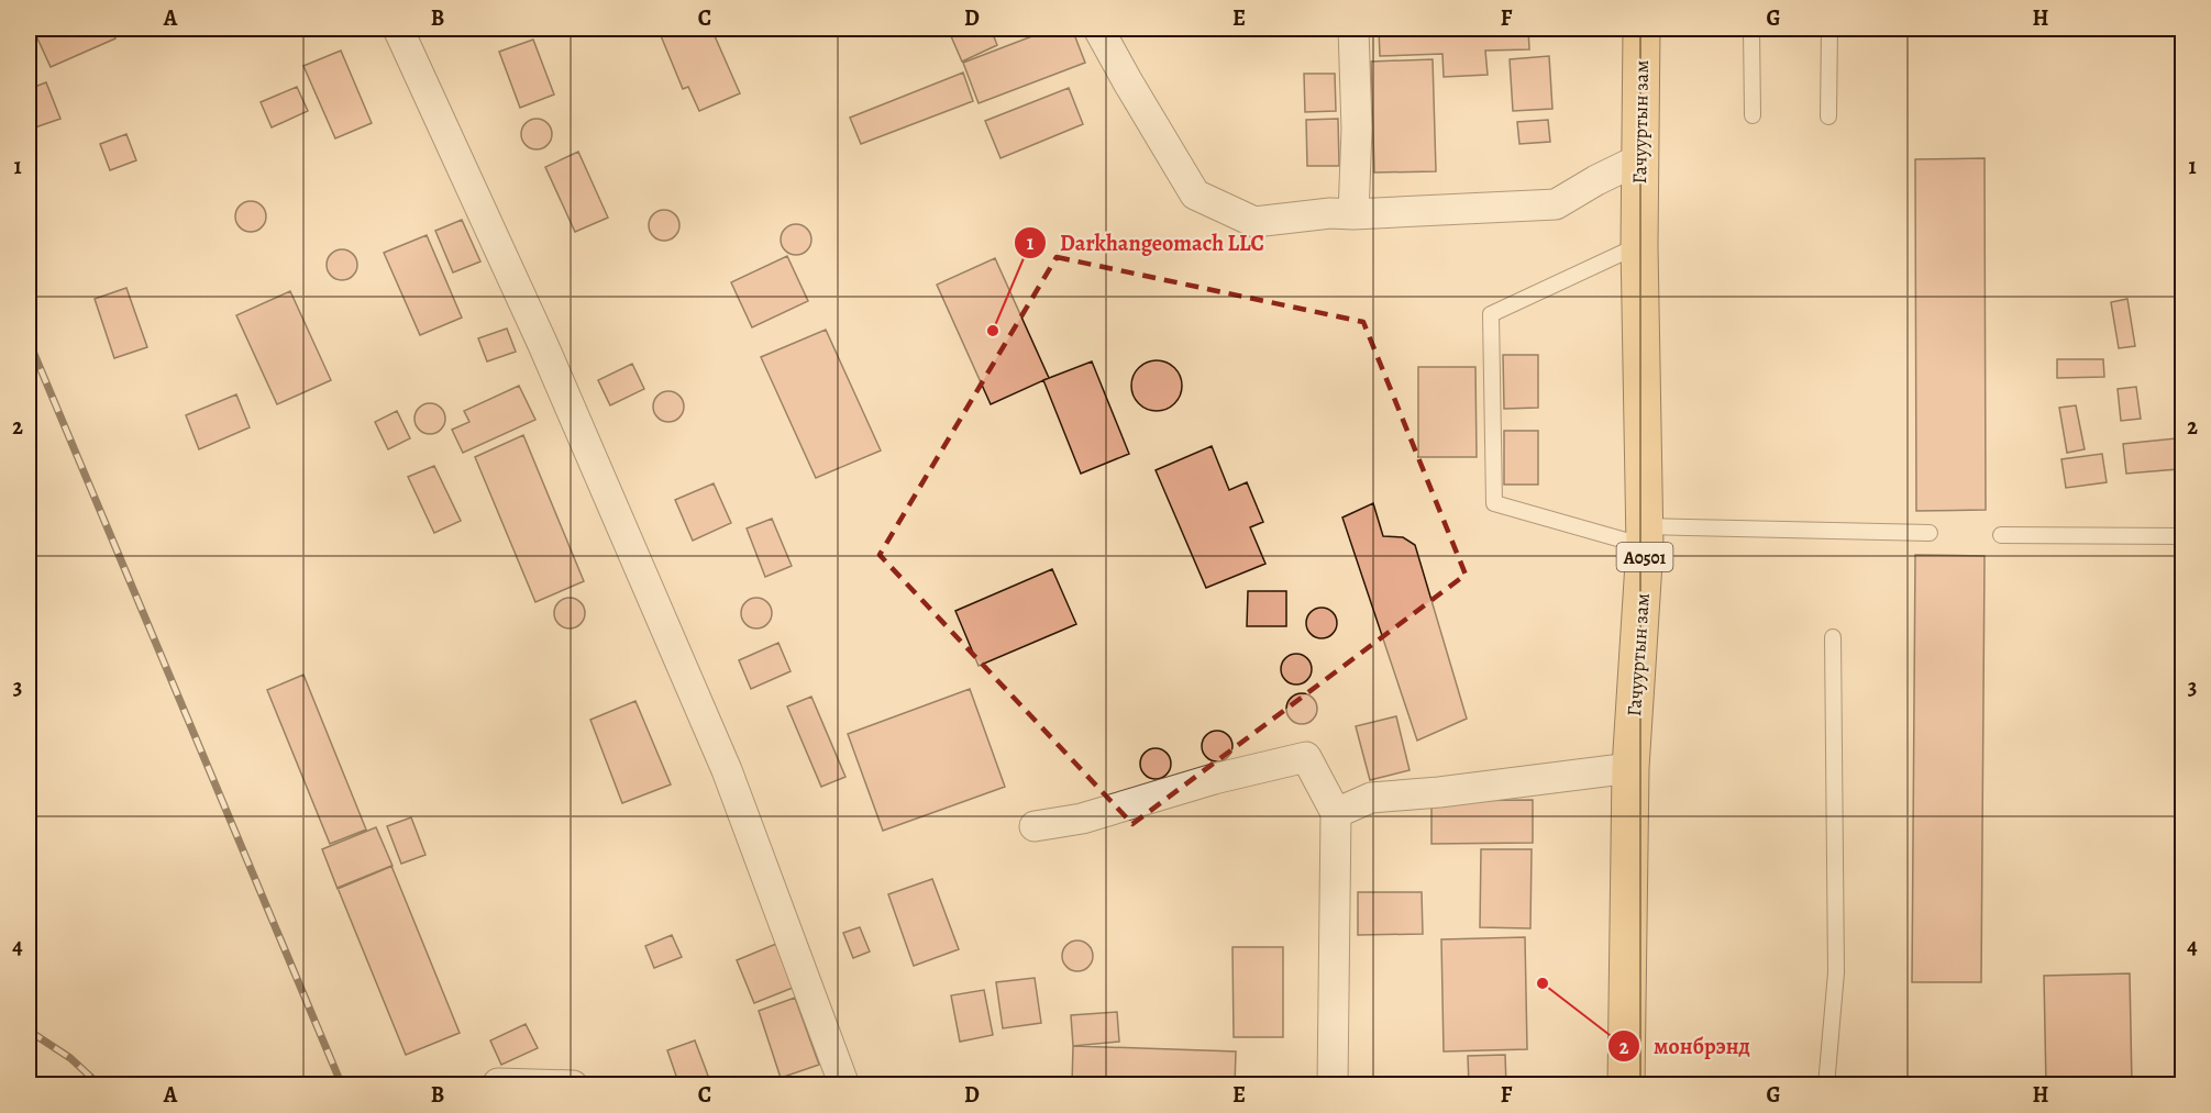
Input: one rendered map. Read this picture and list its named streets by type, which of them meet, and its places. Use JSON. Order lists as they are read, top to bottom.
{
  "streets": {
    "highway": ["Гачууртын зам", "A0501"]
  },
  "places": ["Darkhangeomach LLC", "монбрэнд"],
  "grid": {
    "columns": [
      "A",
      "B",
      "C",
      "D",
      "E",
      "F",
      "G",
      "H"
    ],
    "rows": [
      "1",
      "2",
      "3",
      "4"
    ]
  }
}
